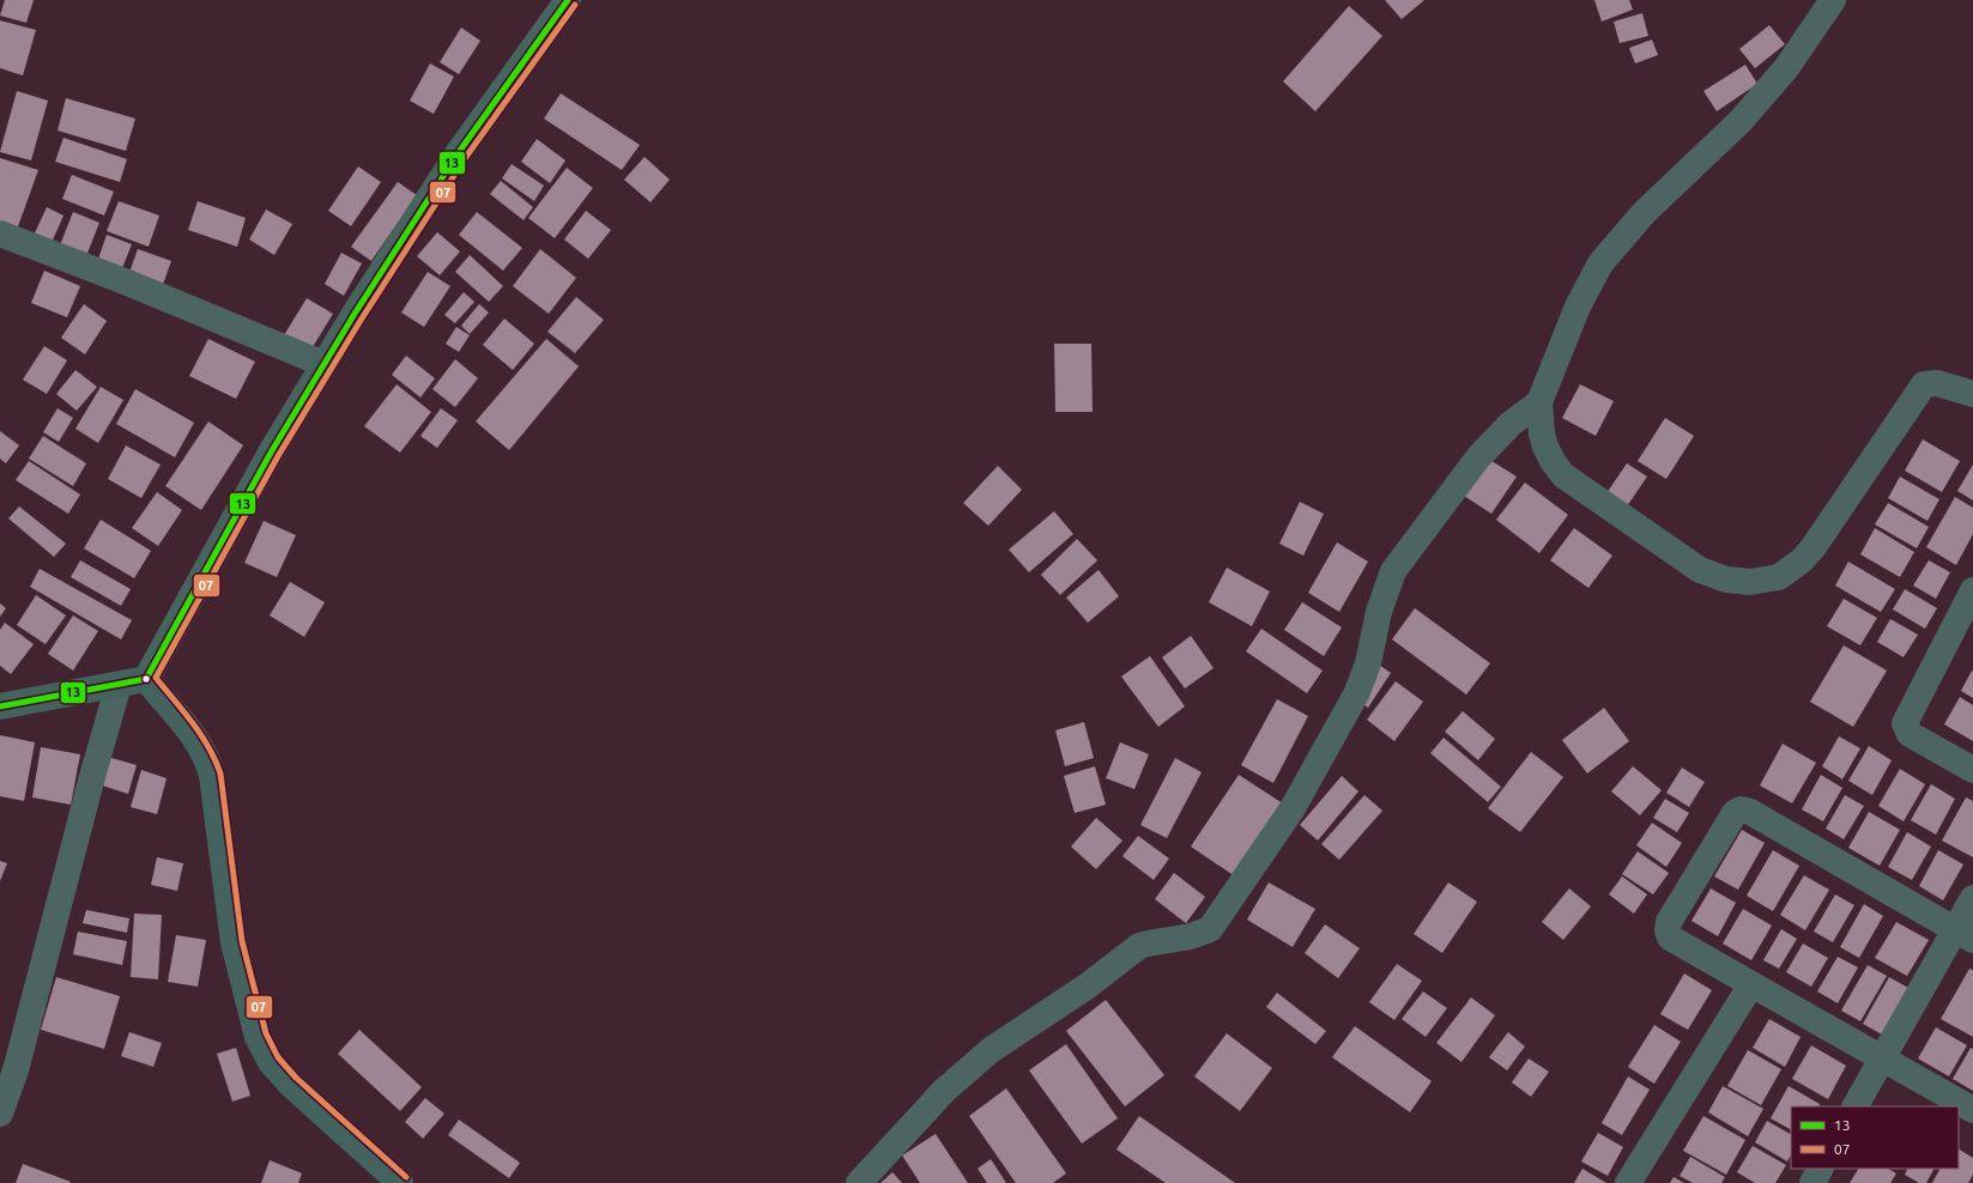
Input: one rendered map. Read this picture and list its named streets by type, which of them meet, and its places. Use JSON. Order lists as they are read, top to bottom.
{
  "lines": ["transit line 13", "transit line 07"],
  "legend": ["13", "07"]
}
